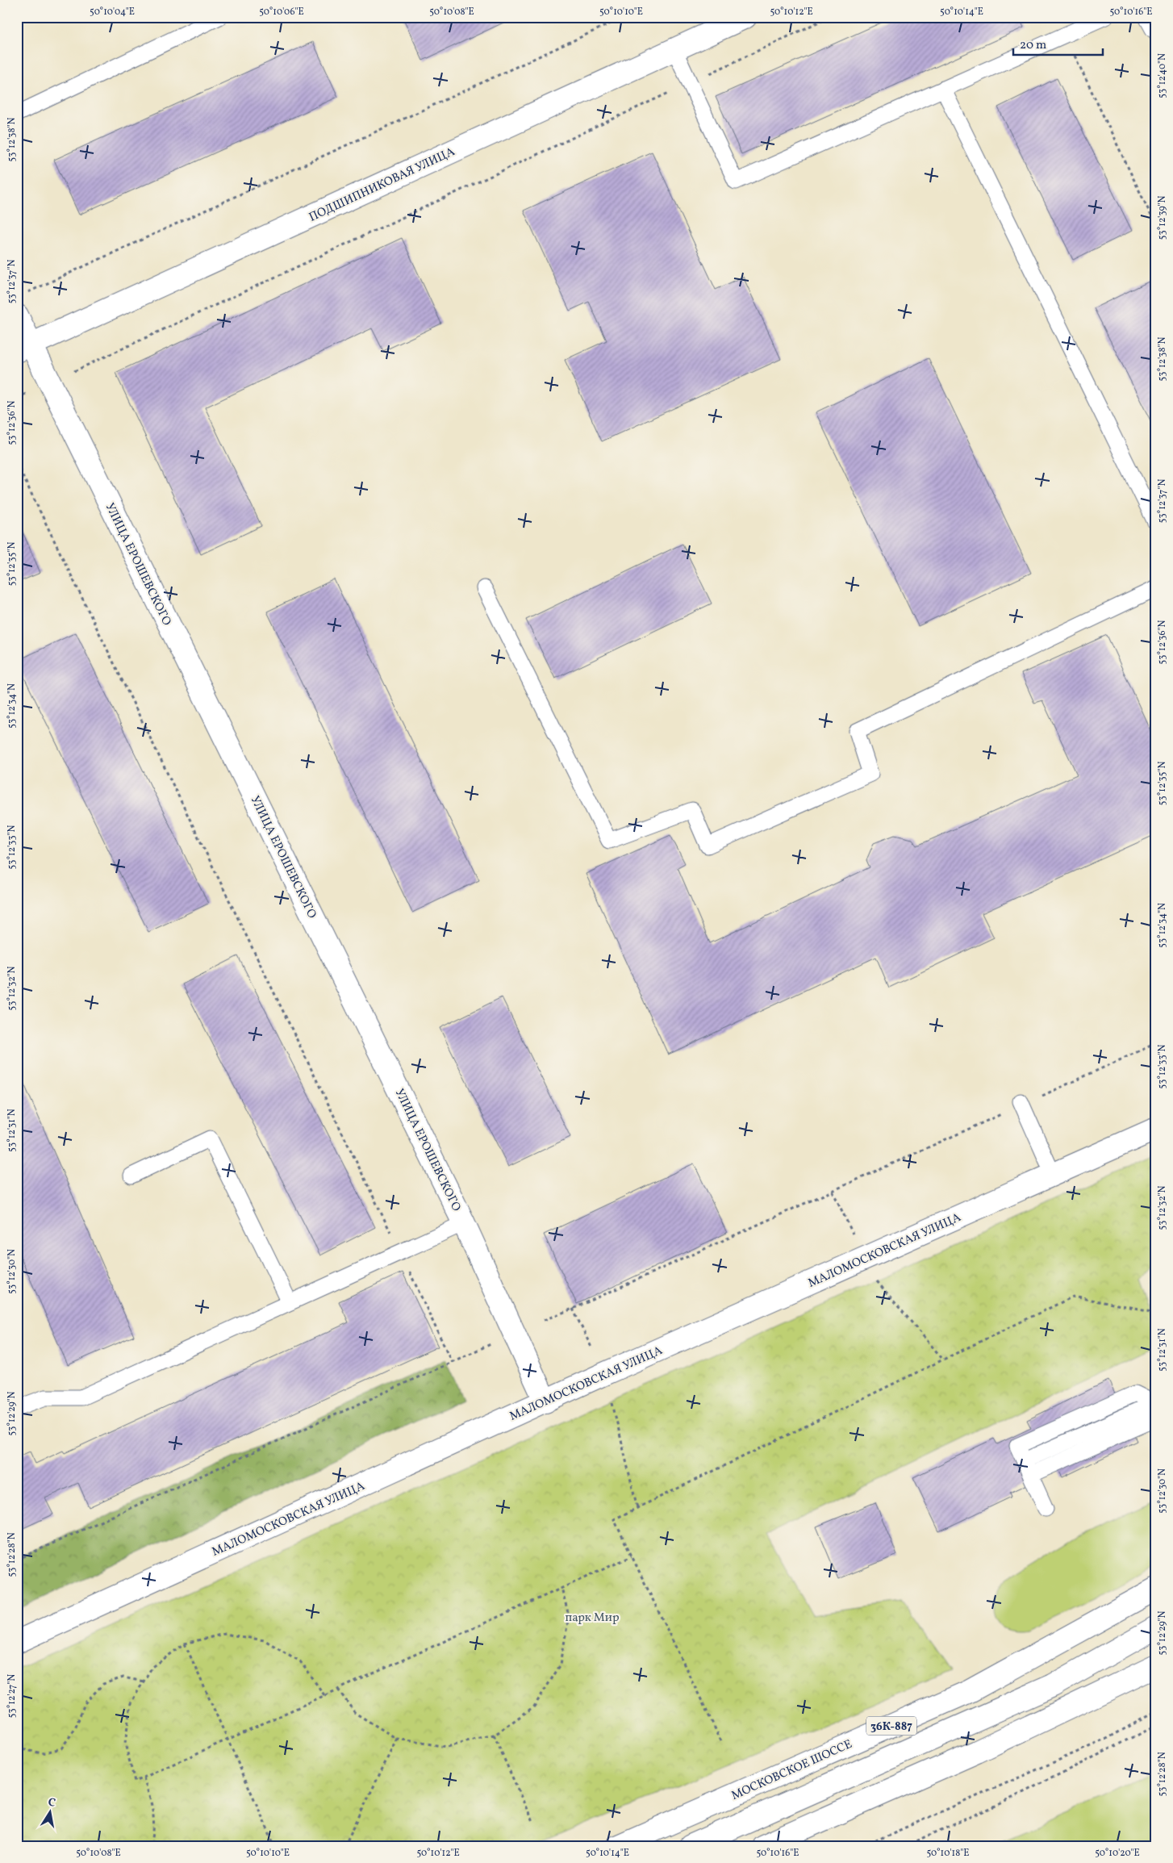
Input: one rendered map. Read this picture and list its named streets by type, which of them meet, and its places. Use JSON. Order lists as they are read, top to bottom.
{
  "streets": {
    "street": [
      "ПОДШИПНИКОВАЯ УЛИЦА",
      "УЛИЦА ЕРОШЕВСКОГО",
      "МАЛОМОСКОВСКАЯ УЛИЦА",
      "36К-887",
      "МОСКОВСКОЕ ШОССЕ"
    ]
  },
  "crossings": [
    ["ПОДШИПНИКОВАЯ УЛИЦА", "УЛИЦА ЕРОШЕВСКОГО"],
    ["УЛИЦА ЕРОШЕВСКОГО", "МАЛОМОСКОВСКАЯ УЛИЦА"]
  ],
  "parks": ["парк Мир"],
  "scale_bar": "20 m",
  "north": "top",
  "coordinates": [
    "50°10'04\"E",
    "50°10'06\"E",
    "50°10'08\"E",
    "50°10'10\"E",
    "50°10'12\"E",
    "50°10'14\"E",
    "50°10'16\"E",
    "53°12'40\"N",
    "53°12'38\"N",
    "53°12'39\"N",
    "53°12'37\"N",
    "53°12'36\"N",
    "53°12'35\"N",
    "53°12'34\"N",
    "53°12'33\"N",
    "53°12'32\"N",
    "53°12'31\"N",
    "53°12'30\"N",
    "53°12'29\"N",
    "53°12'28\"N",
    "53°12'27\"N",
    "50°10'18\"E",
    "50°10'20\"E"
  ]
}
